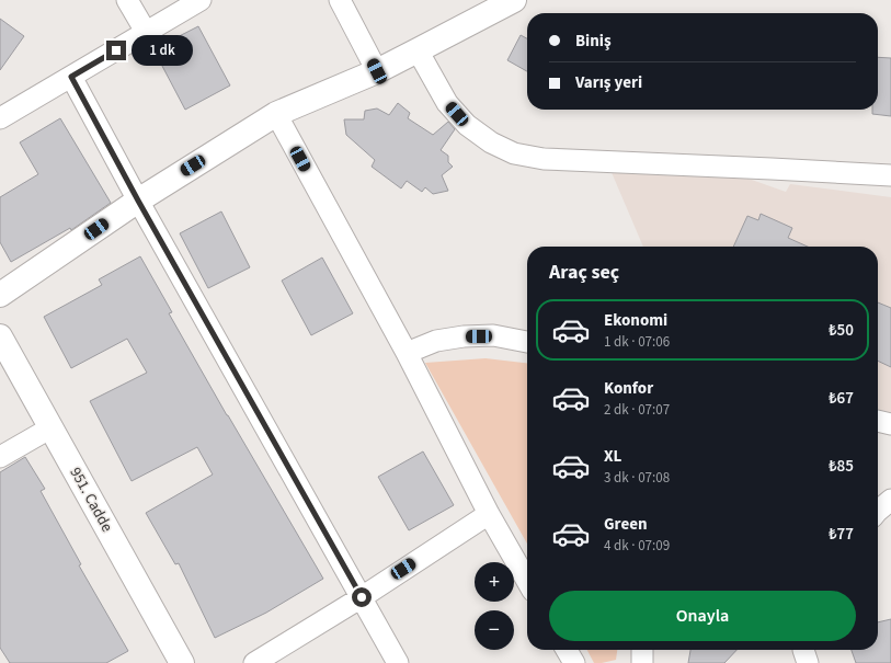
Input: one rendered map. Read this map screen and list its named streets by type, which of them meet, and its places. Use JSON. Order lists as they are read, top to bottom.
{
  "streets": {
    "street": ["951. Cadde"]
  },
  "page": {
    "banner": ["Biniş", "Varış yeri"],
    "bubble": "1 dk",
    "heading": "Araç seç",
    "list": [
      {
        "name": "Ekonomi",
        "note": "1 dk · 07:06",
        "value": "₺50"
      },
      {
        "name": "Konfor",
        "note": "2 dk · 07:07",
        "value": "₺67"
      },
      {
        "name": "XL",
        "note": "3 dk · 07:08",
        "value": "₺85"
      },
      {
        "name": "Green",
        "note": "4 dk · 07:09",
        "value": "₺77"
      }
    ],
    "map_buttons": ["+", "−"],
    "buttons": "Onayla"
  }
}
